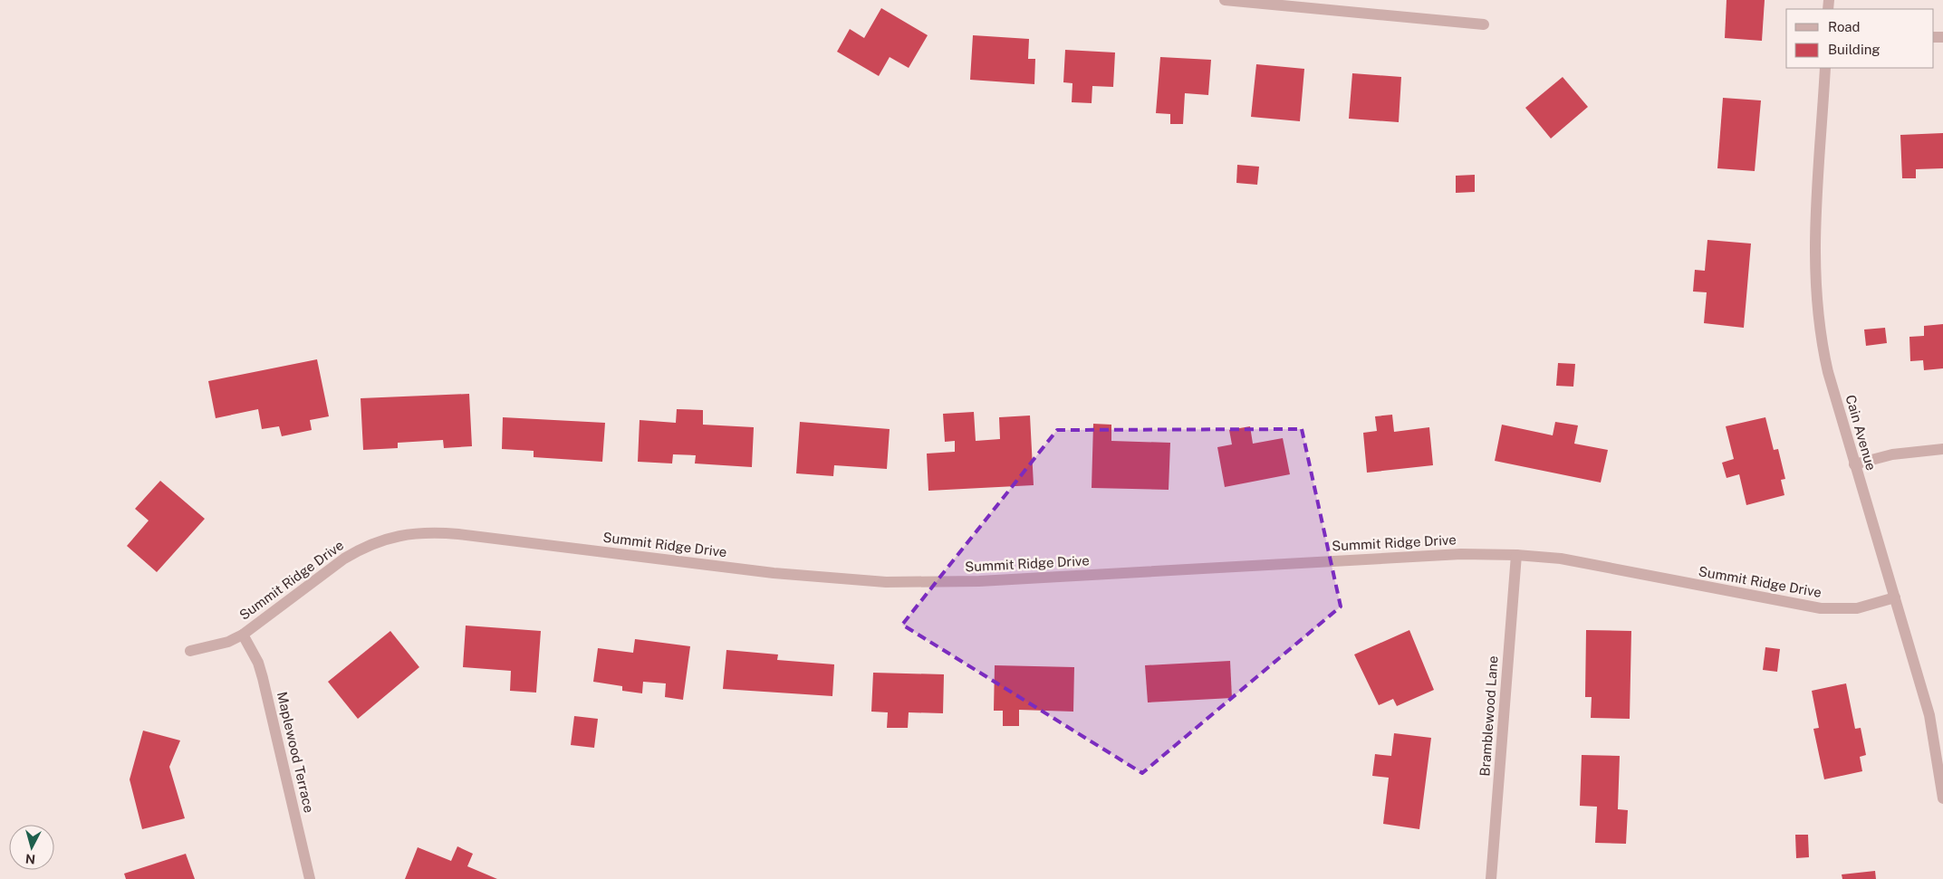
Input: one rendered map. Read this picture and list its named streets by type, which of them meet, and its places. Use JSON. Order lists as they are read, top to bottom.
{
  "streets": {
    "street": [
      "Cain Avenue",
      "Summit Ridge Drive",
      "Bramblewood Lane",
      "Maplewood Terrace"
    ]
  },
  "crossings": [
    ["Cain Avenue", "Summit Ridge Drive"],
    ["Summit Ridge Drive", "Bramblewood Lane"],
    ["Summit Ridge Drive", "Maplewood Terrace"]
  ],
  "legend": ["Road", "Building"],
  "north": "bottom"
}
